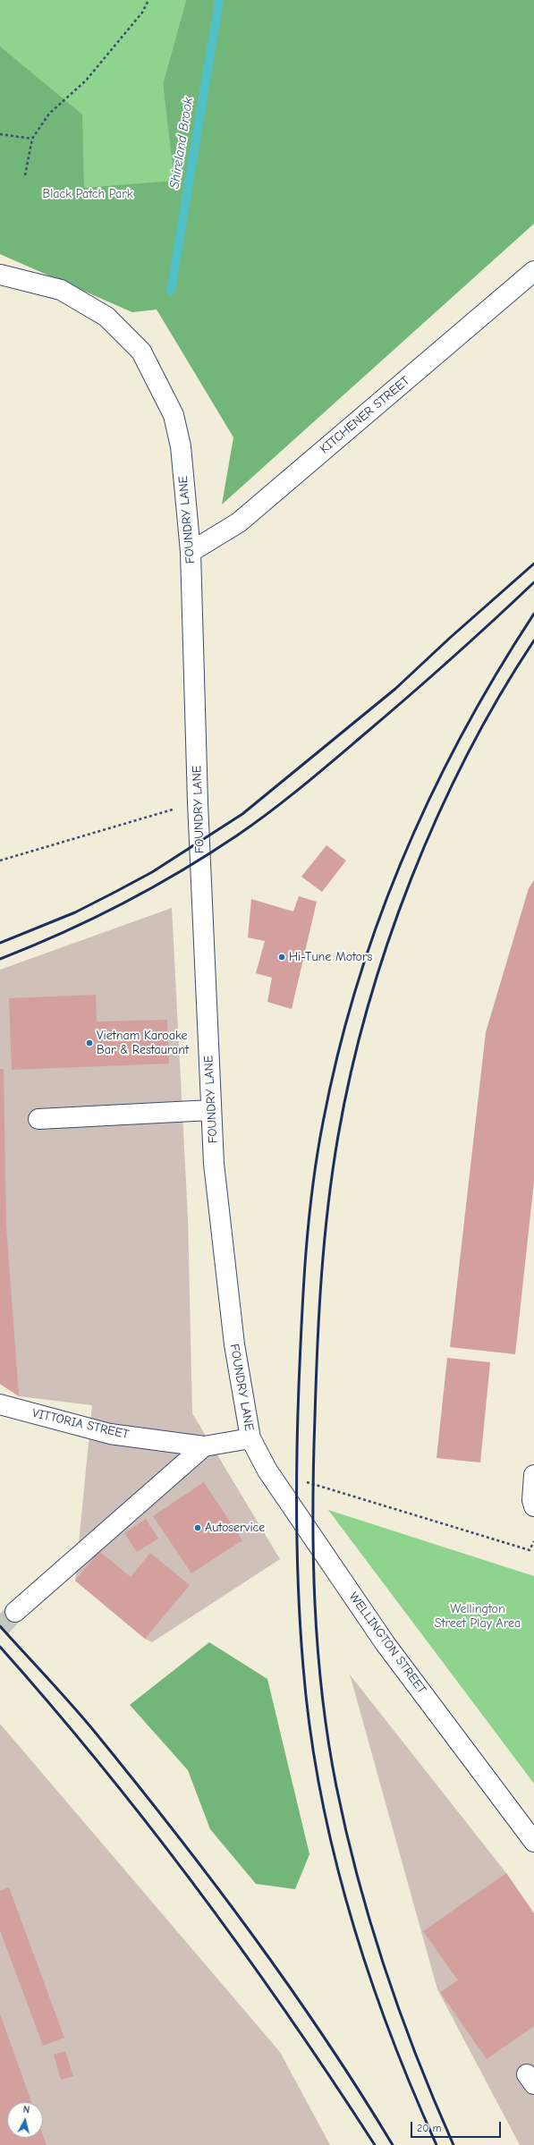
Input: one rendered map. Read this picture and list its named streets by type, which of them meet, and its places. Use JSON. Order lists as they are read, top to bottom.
{
  "streets": {
    "street": [
      "KITCHENER STREET",
      "FOUNDRY LANE",
      "VITTORIA STREET",
      "WELLINGTON STREET"
    ]
  },
  "crossings": [
    ["KITCHENER STREET", "FOUNDRY LANE"],
    ["FOUNDRY LANE", "WELLINGTON STREET"]
  ],
  "water": ["Shireland Brook"],
  "parks": ["Black Patch Park", "Wellington Street Play Area"],
  "places": ["Hi-Tune Motors", "Vietnam Karoake Bar & Restaurant", "Autoservice"],
  "scale_bar": "20 m",
  "north": "top"
}
